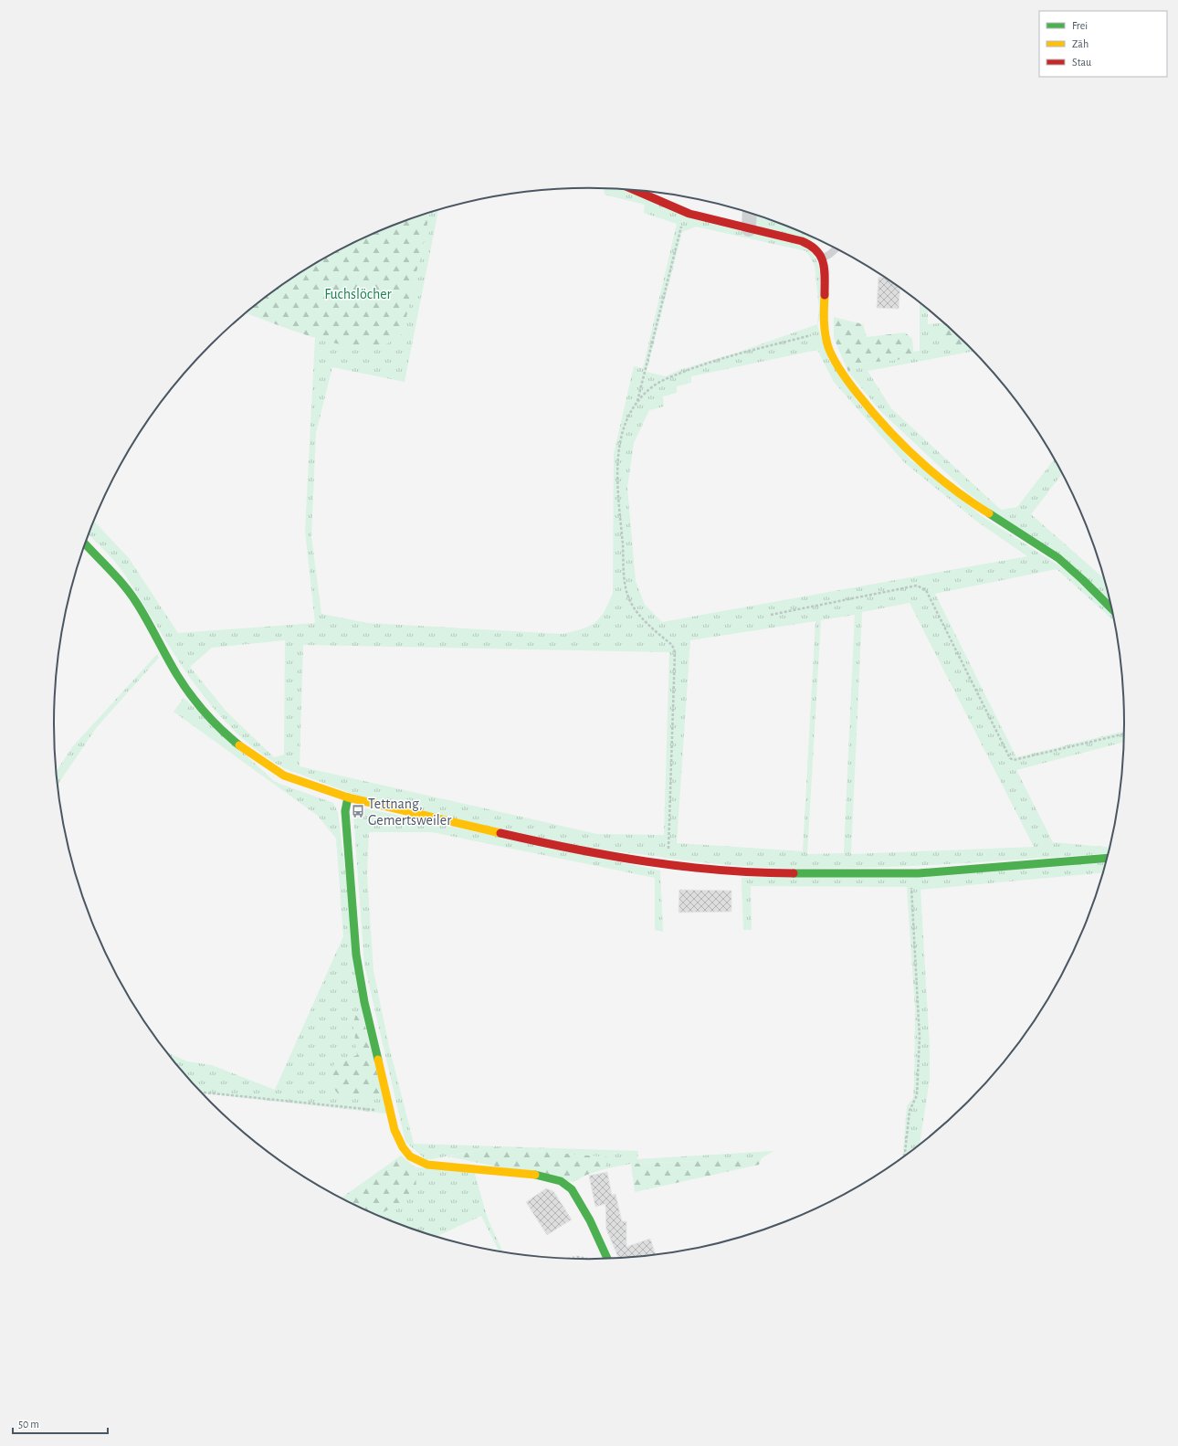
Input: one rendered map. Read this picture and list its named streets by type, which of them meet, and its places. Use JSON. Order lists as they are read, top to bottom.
{
  "parks": ["Fuchslöcher"],
  "places": {
    "bus stop": ["Tettnang, Gemertsweiler"]
  },
  "legend": ["Frei", "Zäh", "Stau"],
  "scale_bar": "50 m"
}
